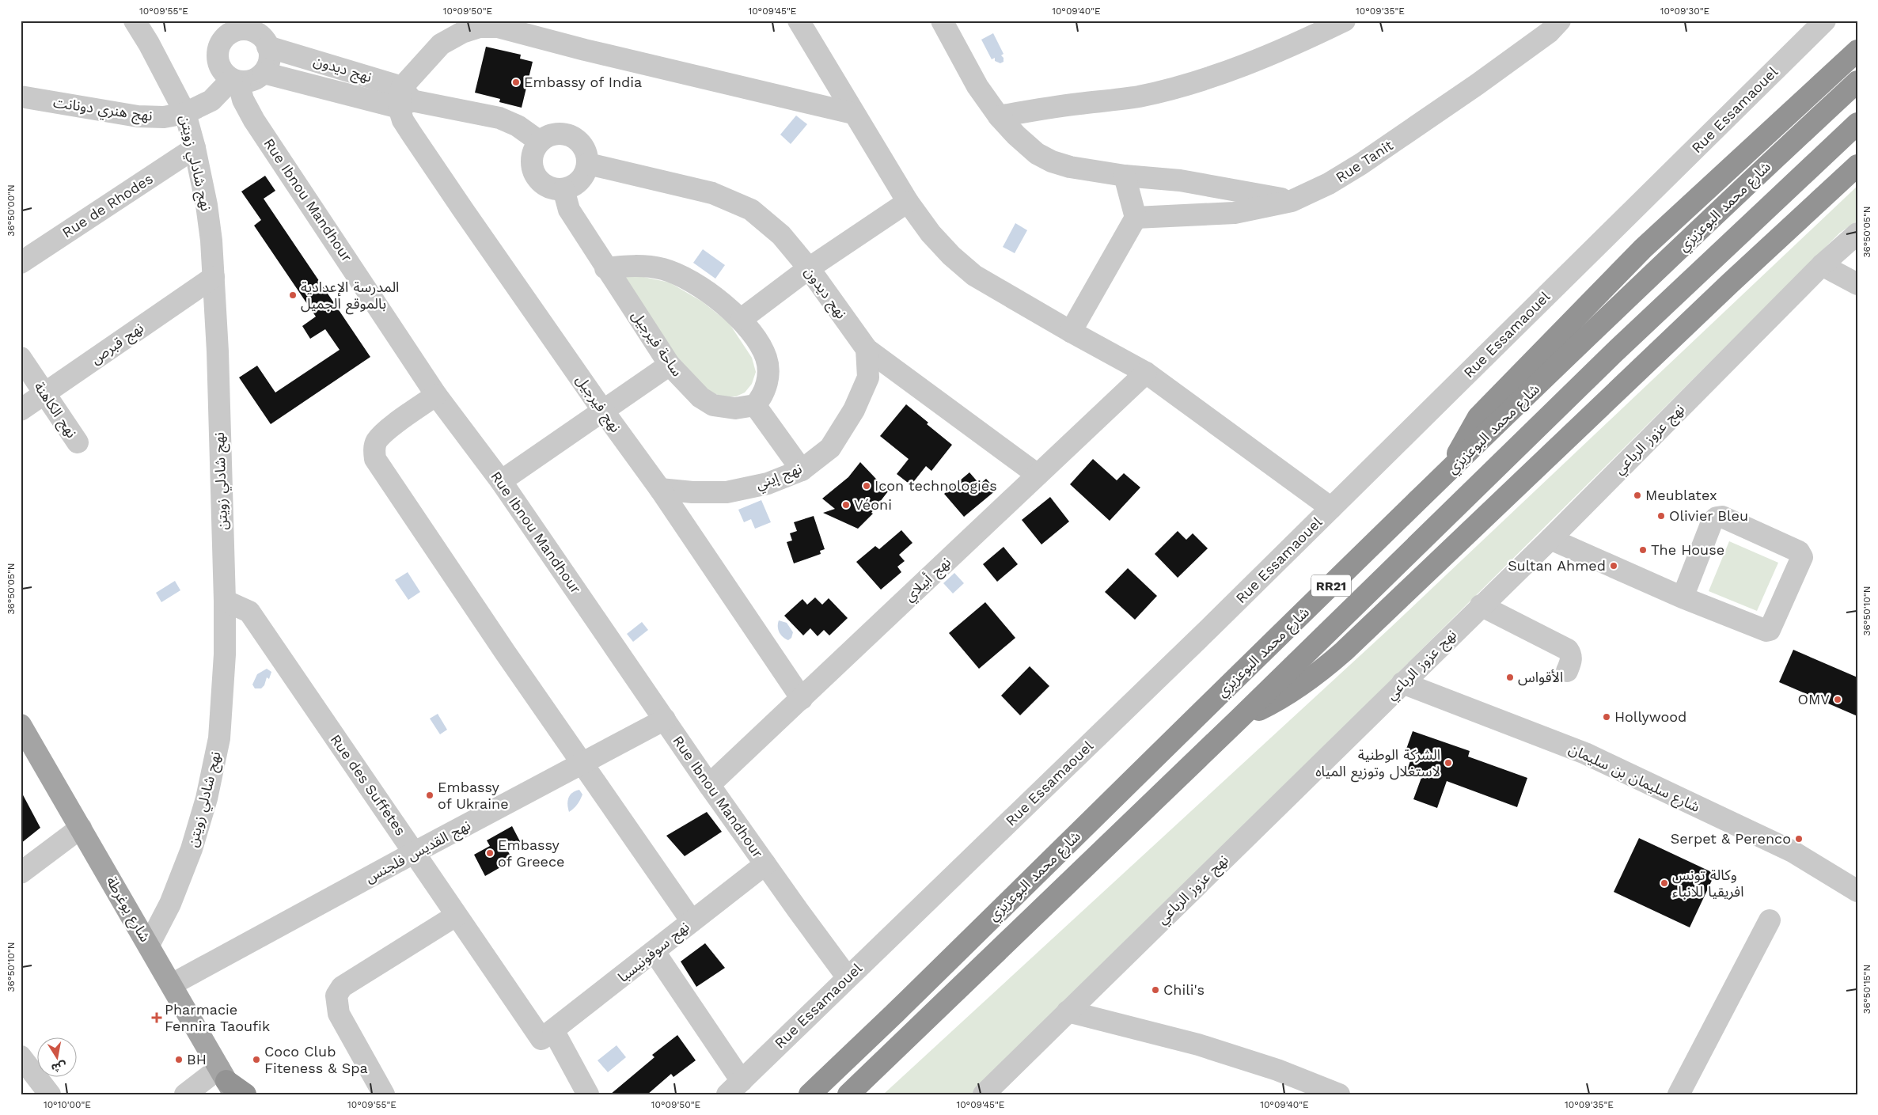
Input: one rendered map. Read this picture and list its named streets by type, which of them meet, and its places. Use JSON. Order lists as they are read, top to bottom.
{
  "streets": {
    "highway": ["شارع محمد البوعزيزي", "RR21"],
    "main road": ["شارع يوغرطة"],
    "street": [
      "نهج ديدون",
      "نهج هنري دونانت",
      "Rue Essamaouel",
      "Rue Tanit",
      "نهج شادلي زويتن",
      "Rue Ibnou Mandhour",
      "Rue de Rhodes",
      "نهج قبرص",
      "ساحة فيرجيل",
      "نهج فيرجيل",
      "نهج الكاهنة",
      "نهج عزوز الرباعي",
      "نهج إيني",
      "نهج أبيلاي",
      "شارع سليمان بن سليمان",
      "Rue des Suffetes",
      "نهج القديس فلجنس",
      "نهج سوفونيسبا"
    ]
  },
  "crossings": [
    ["نهج ديدون", "نهج هنري دونانت"],
    ["نهج ديدون", "Rue Ibnou Mandhour"],
    ["نهج ديدون", "ساحة فيرجيل"],
    ["نهج ديدون", "نهج فيرجيل"],
    ["نهج ديدون", "نهج إيني"],
    ["نهج ديدون", "نهج أبيلاي"],
    ["نهج هنري دونانت", "نهج شادلي زويتن"],
    ["نهج هنري دونانت", "Rue Ibnou Mandhour"],
    ["Rue Essamaouel", "Rue Ibnou Mandhour"],
    ["نهج شادلي زويتن", "Rue de Rhodes"],
    ["نهج شادلي زويتن", "نهج قبرص"],
    ["نهج شادلي زويتن", "Rue des Suffetes"],
    ["نهج شادلي زويتن", "شارع يوغرطة"],
    ["Rue Ibnou Mandhour", "نهج أبيلاي"],
    ["Rue Ibnou Mandhour", "نهج القديس فلجنس"],
    ["Rue Ibnou Mandhour", "نهج سوفونيسبا"],
    ["نهج قبرص", "نهج الكاهنة"],
    ["نهج فيرجيل", "نهج إيني"],
    ["نهج فيرجيل", "نهج أبيلاي"],
    ["نهج عزوز الرباعي", "شارع سليمان بن سليمان"],
    ["Rue des Suffetes", "نهج القديس فلجنس"],
    ["Rue des Suffetes", "نهج سوفونيسبا"],
    ["نهج القديس فلجنس", "شارع يوغرطة"]
  ],
  "places": {
    "other": [
      "Embassy of India",
      "المدرسة الإعدادية بالموقع الجميل",
      "Icon technologies",
      "Meublatex",
      "Véoni",
      "Olivier Bleu",
      "The House",
      "Sultan Ahmed",
      "الأقواس",
      "OMV",
      "Hollywood",
      "الشركة الوطنية لاستغلال وتوزيع المياه",
      "Embassy of Ukraine",
      "Serpet & Perenco",
      "Embassy of Greece",
      "وكالة تونس افريقيا للانباء",
      "Chili's",
      "BH",
      "Coco Club Fiteness & Spa"
    ],
    "health": ["Pharmacie Fennira Taoufik"]
  },
  "north": "bottom",
  "coordinates": [
    "10°09'55\"E",
    "10°09'50\"E",
    "10°09'45\"E",
    "10°09'40\"E",
    "10°09'35\"E",
    "10°09'30\"E",
    "36°50'00\"N",
    "36°50'05\"N",
    "36°50'10\"N",
    "36°50'15\"N",
    "10°10'00\"E"
  ]
}
